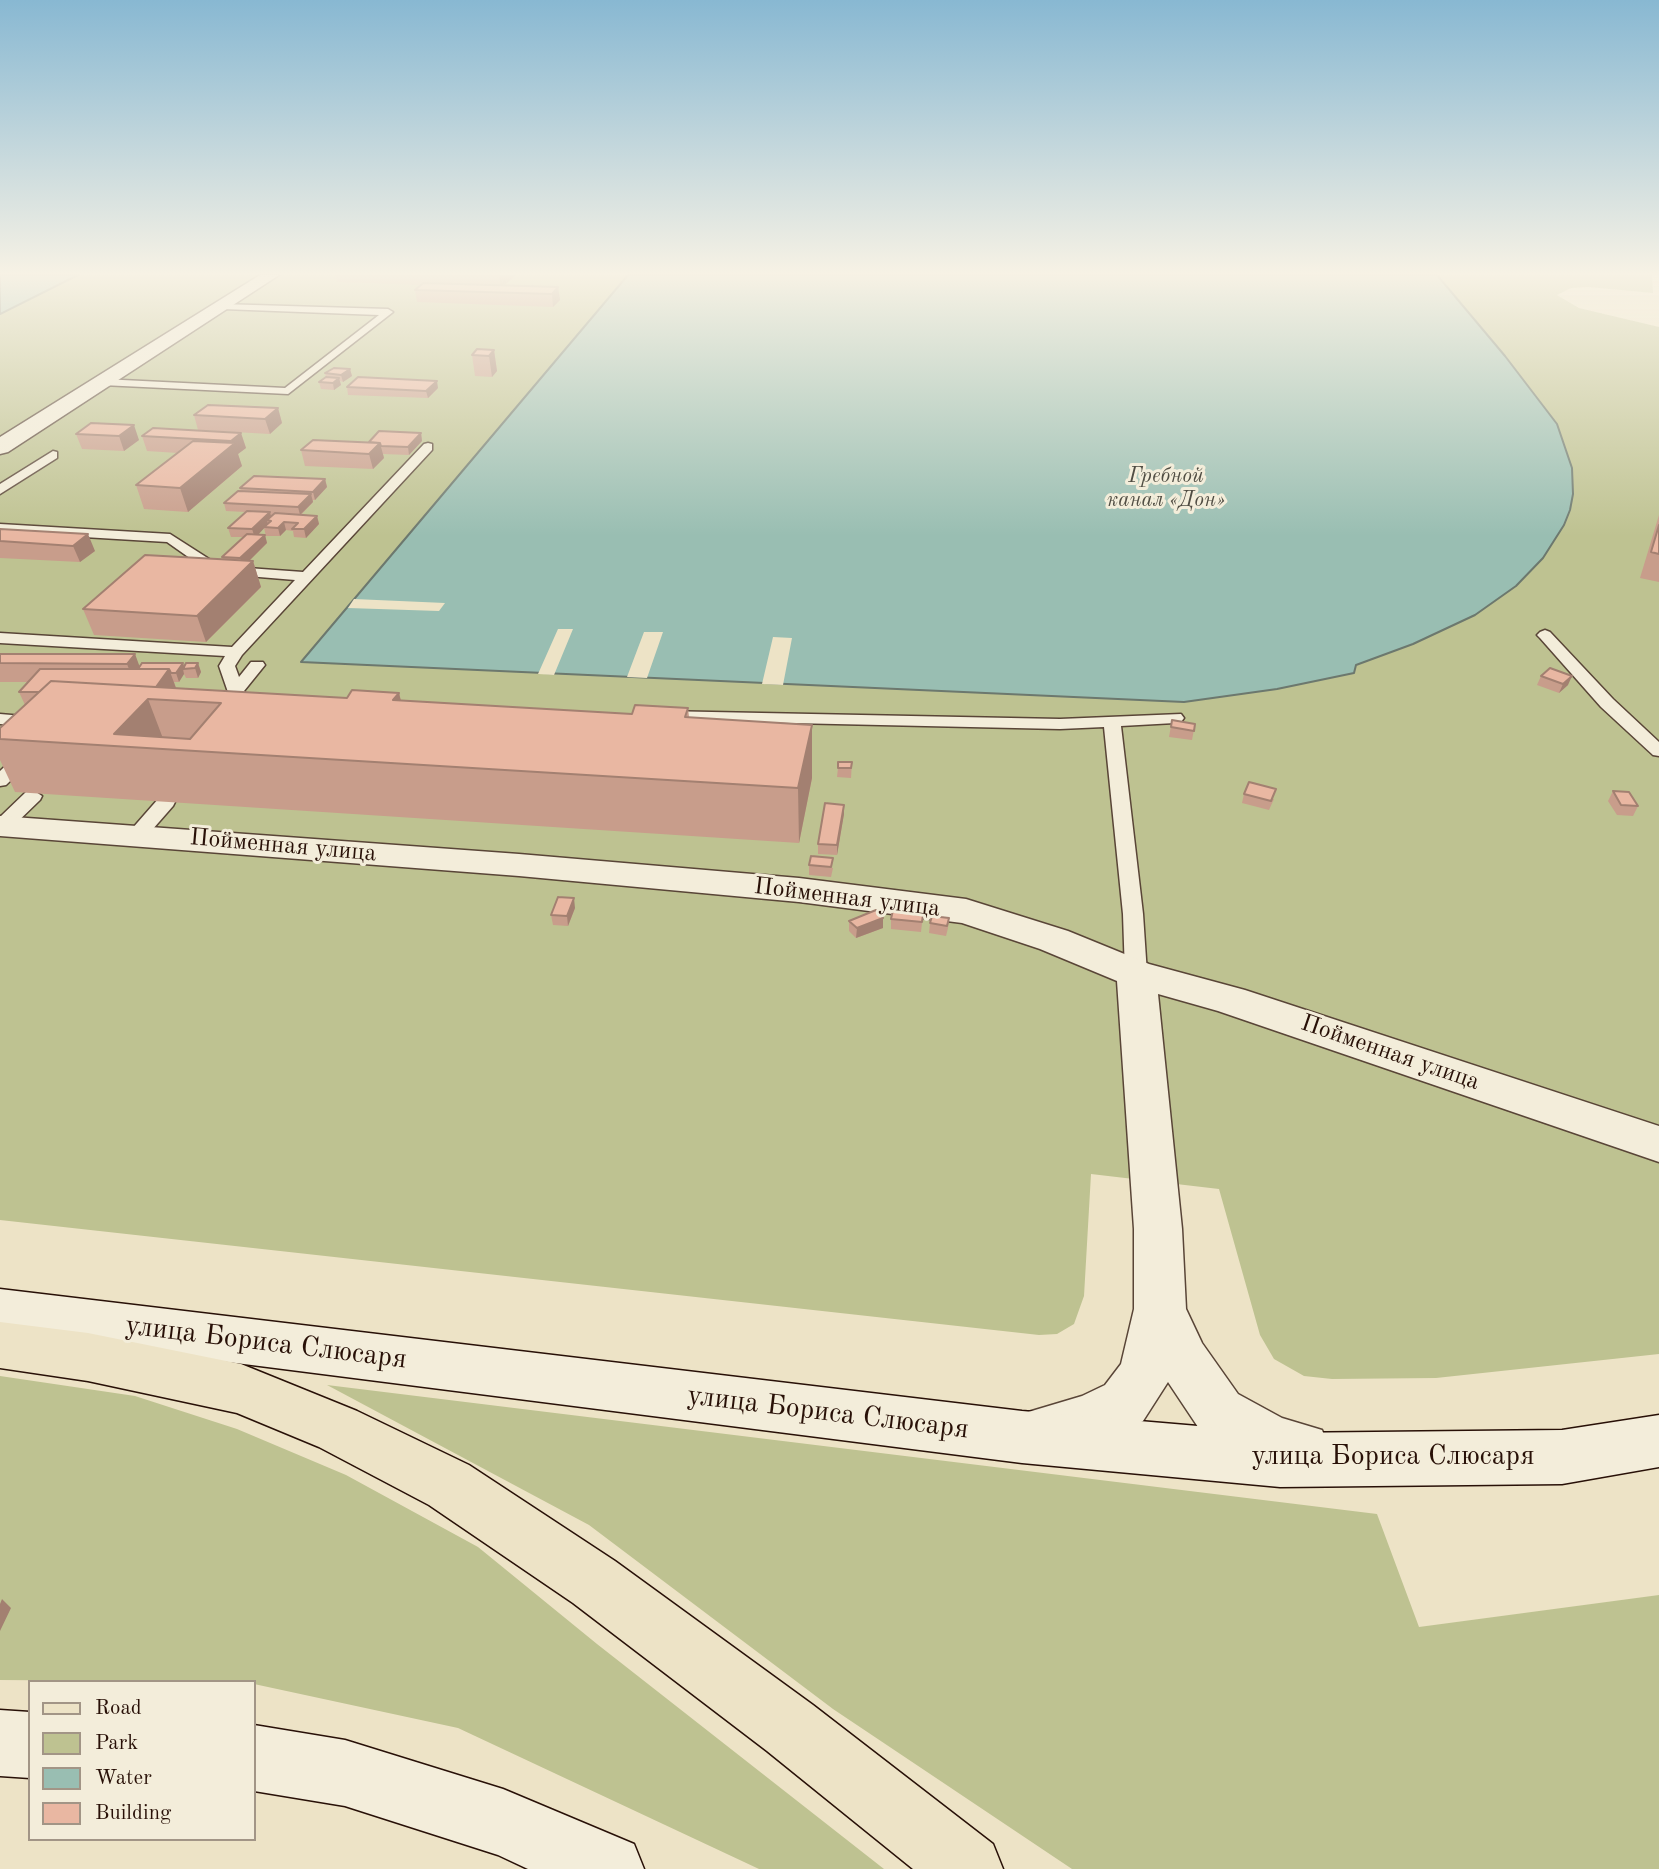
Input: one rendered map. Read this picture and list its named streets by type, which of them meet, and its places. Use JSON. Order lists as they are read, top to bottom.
{
  "streets": {
    "street": ["Пойменная улица", "улица Бориса Слюсаря"]
  },
  "water": ["Гребной канал «Дон»"],
  "legend": [
    "Road",
    "Park",
    "Water",
    "Building"
  ]
}
